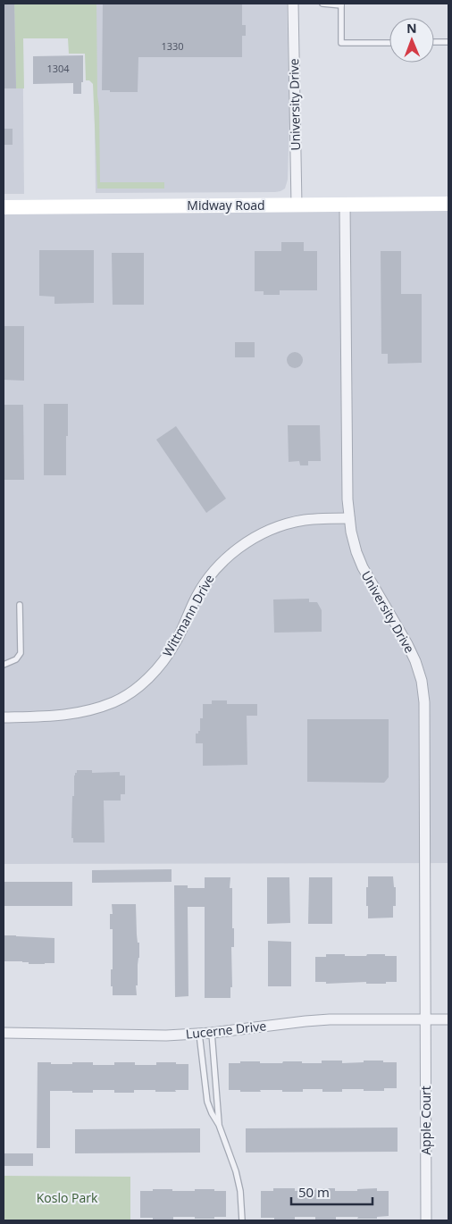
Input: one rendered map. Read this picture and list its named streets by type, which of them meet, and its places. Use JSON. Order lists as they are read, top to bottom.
{
  "streets": {
    "main road": ["Midway Road"],
    "street": [
      "University Drive",
      "Wittmann Drive",
      "Lucerne Drive",
      "Apple Court"
    ]
  },
  "crossings": [
    ["University Drive", "Midway Road"],
    ["University Drive", "Wittmann Drive"],
    ["University Drive", "Lucerne Drive"],
    ["University Drive", "Apple Court"],
    ["Lucerne Drive", "Apple Court"]
  ],
  "parks": ["Koslo Park"],
  "house_numbers": ["1330", "1304"],
  "scale_bar": "50 m",
  "north": "top"
}
